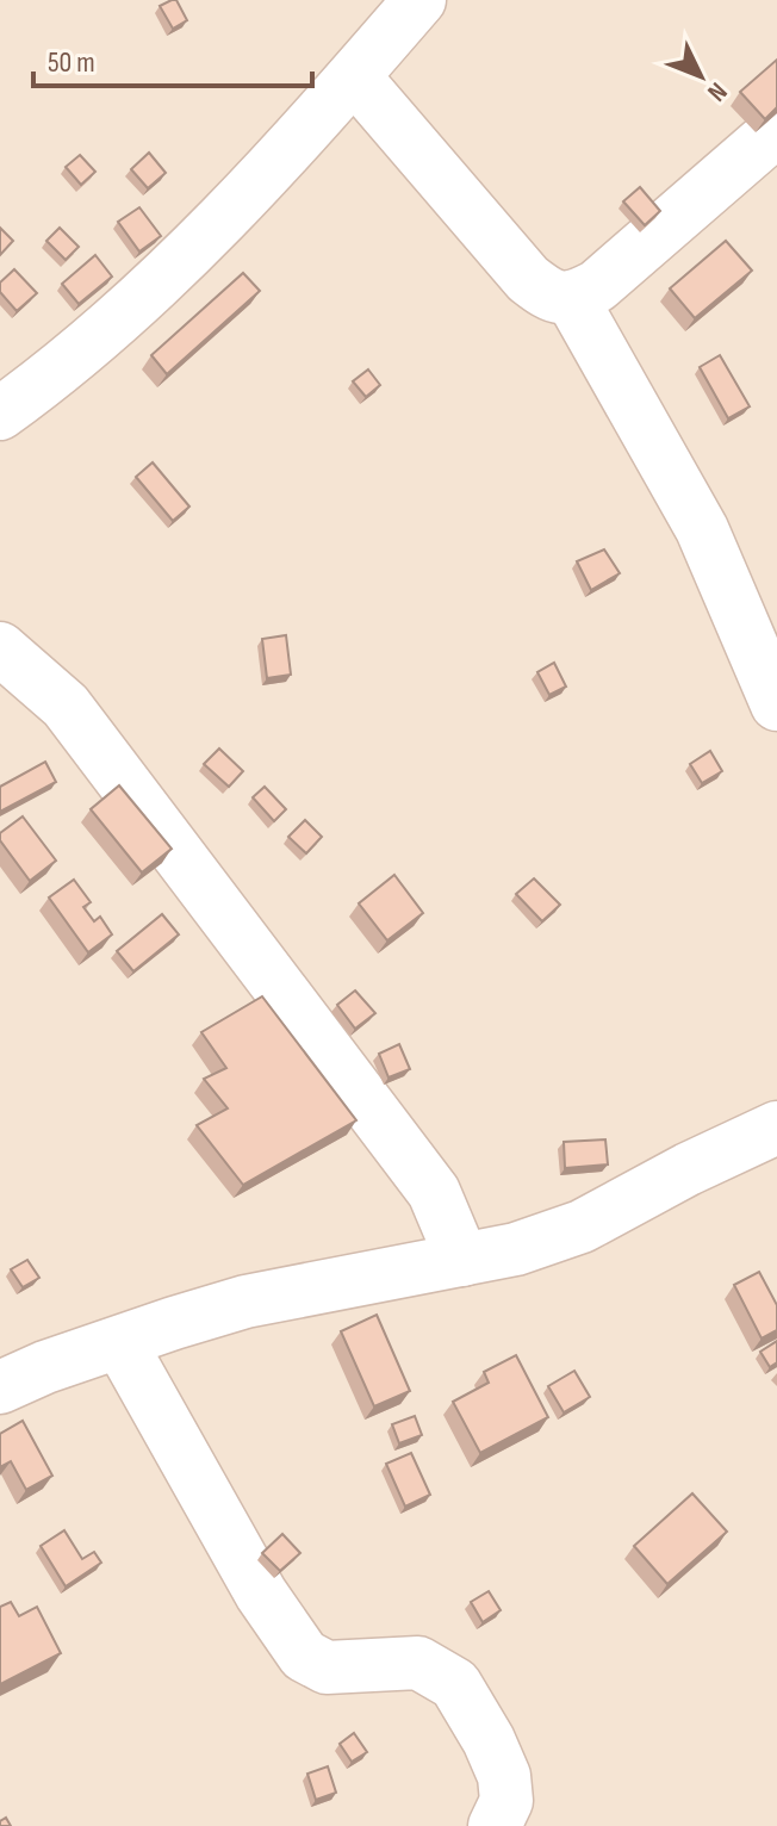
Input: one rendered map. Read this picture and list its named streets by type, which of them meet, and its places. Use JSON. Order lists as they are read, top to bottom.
{
  "scale_bar": "50 m",
  "north": "bottom right"
}
